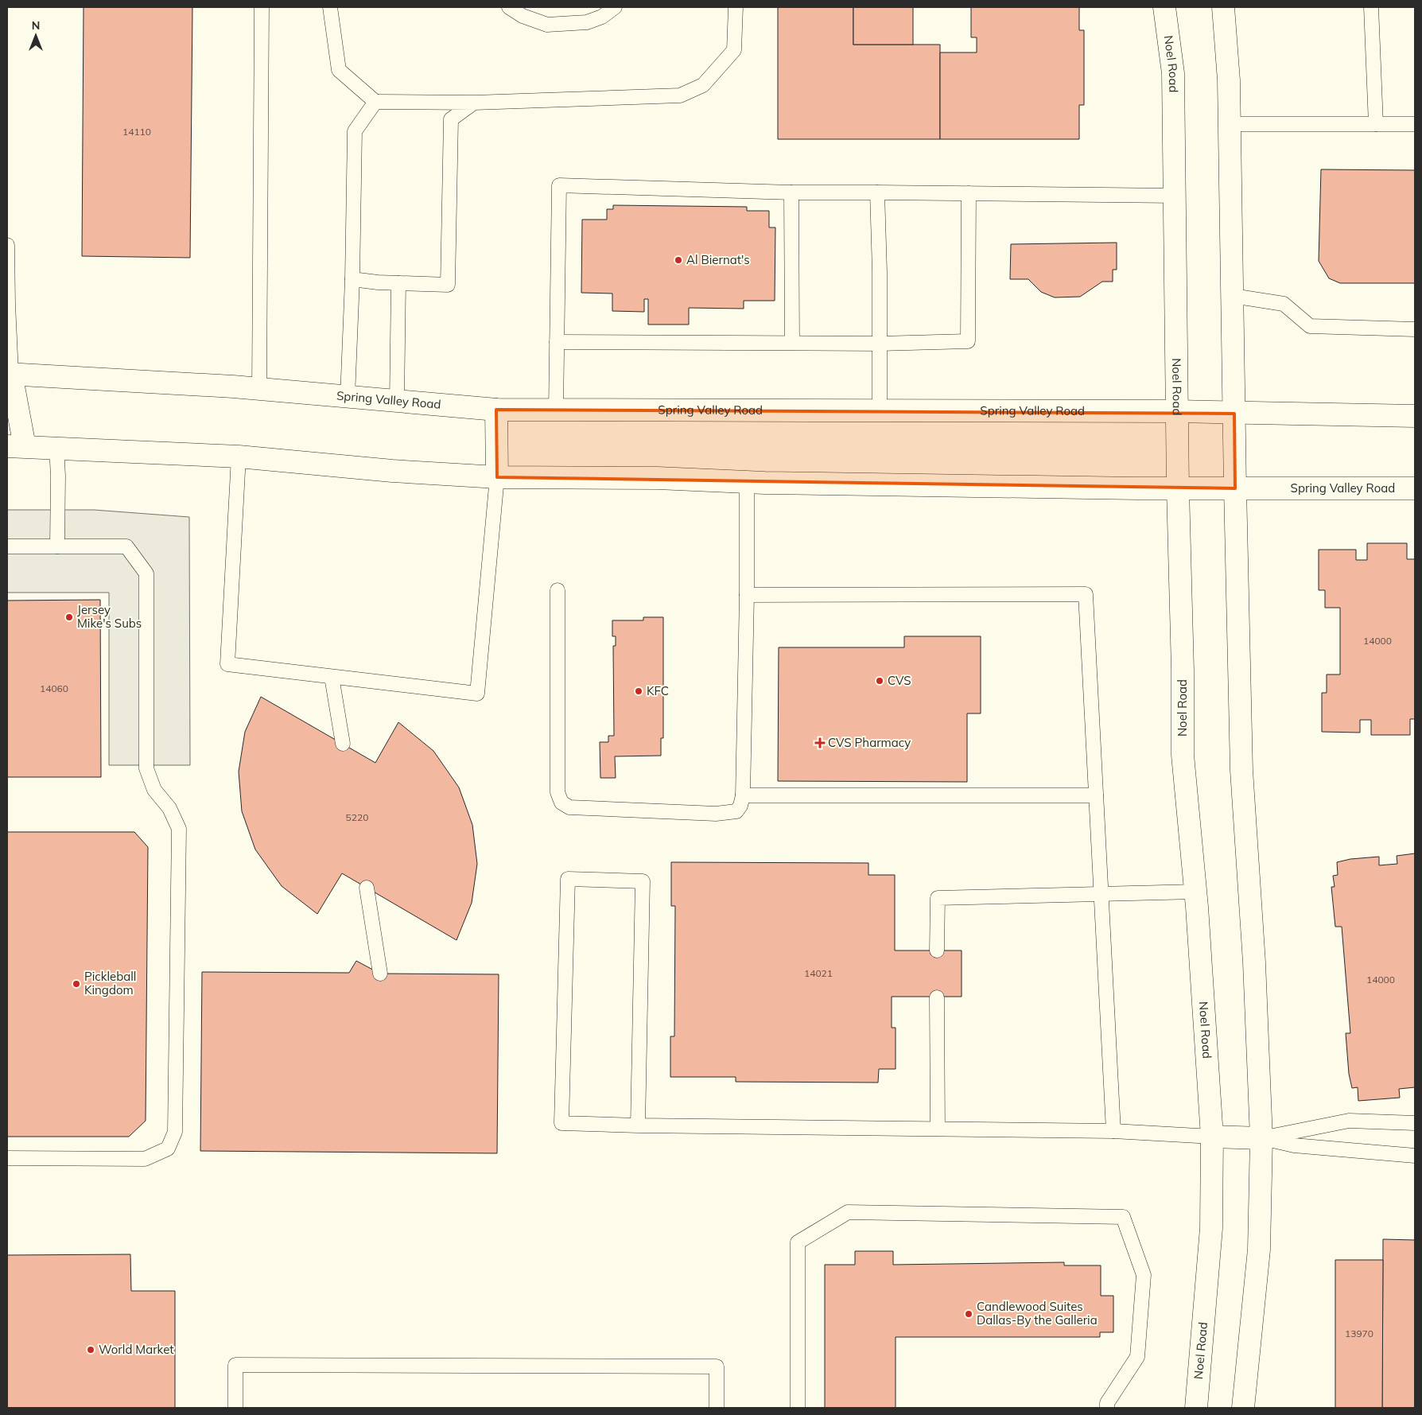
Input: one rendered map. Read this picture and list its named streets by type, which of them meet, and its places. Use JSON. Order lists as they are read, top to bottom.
{
  "streets": {
    "main road": ["Noel Road", "Spring Valley Road"]
  },
  "crossings": [
    ["Noel Road", "Spring Valley Road"]
  ],
  "places": {
    "other": [
      "Al Biernat's",
      "Jersey Mike's Subs",
      "CVS",
      "KFC",
      "Pickleball Kingdom",
      "Candlewood Suites Dallas-By the Galleria",
      "World Market"
    ],
    "health": ["CVS Pharmacy"]
  },
  "house_numbers": [
    "14110",
    "14000",
    "14060",
    "5220",
    "14021",
    "14000",
    "13970"
  ],
  "north": "top"
}
